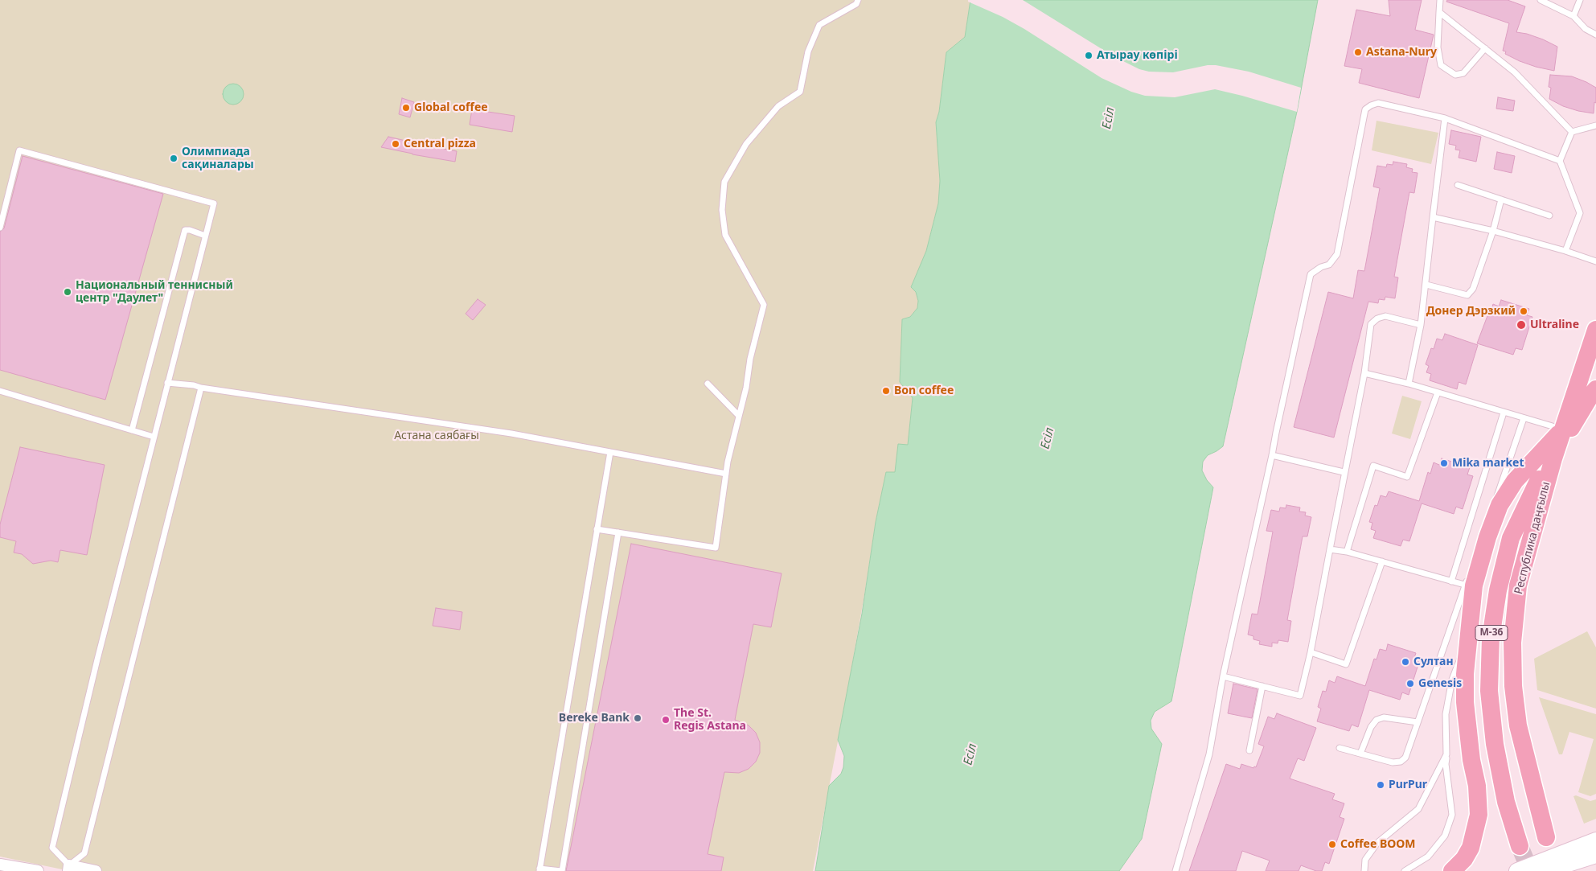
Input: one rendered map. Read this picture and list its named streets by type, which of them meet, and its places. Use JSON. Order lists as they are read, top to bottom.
{
  "streets": {
    "main road": ["Республика даңғылы", "M-36"]
  },
  "water": ["Есіл"],
  "parks": ["Астана саябағы"],
  "places": [
    "Astana-Nury",
    "Атырау көпірі",
    "Global coffee",
    "Central pizza",
    "Олимпиада сақиналары",
    "Национальный теннисный центр \"Даулет\"",
    "Донер Дэрзкий",
    "Ultraline",
    "Bon coffee",
    "Mika market",
    "Султан",
    "Genesis",
    "Bereke Bank",
    "The St. Regis Astana",
    "PurPur",
    "Coffee BOOM"
  ]
}
